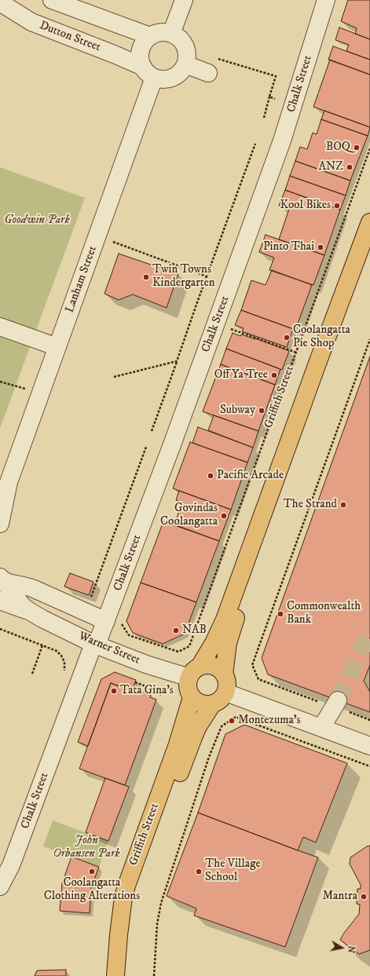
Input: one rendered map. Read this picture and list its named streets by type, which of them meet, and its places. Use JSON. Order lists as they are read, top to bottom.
{
  "streets": {
    "main road": ["Griffith Street"],
    "street": [
      "Dutton Street",
      "Chalk Street",
      "Lanham Street",
      "Warner Street"
    ]
  },
  "crossings": [
    ["Dutton Street", "Lanham Street"],
    ["Chalk Street", "Warner Street"],
    ["Griffith Street", "Warner Street"]
  ],
  "parks": ["Goodwin Park", "John Orbansen Park"],
  "places": [
    "BOQ",
    "ANZ",
    "Kool Bikes",
    "Pinto Thai",
    "Twin Towns Kindergarten",
    "Coolangatta Pie Shop",
    "Off Ya Tree",
    "Subway",
    "Pacific Arcade",
    "The Strand",
    "Govindas Coolangatta",
    "Commonwealth Bank",
    "NAB",
    "Tata Gina's",
    "Montezuma’s",
    "Coolangatta Clothing Alterations",
    "The Village School",
    "Mantra"
  ],
  "north": "right"
}
